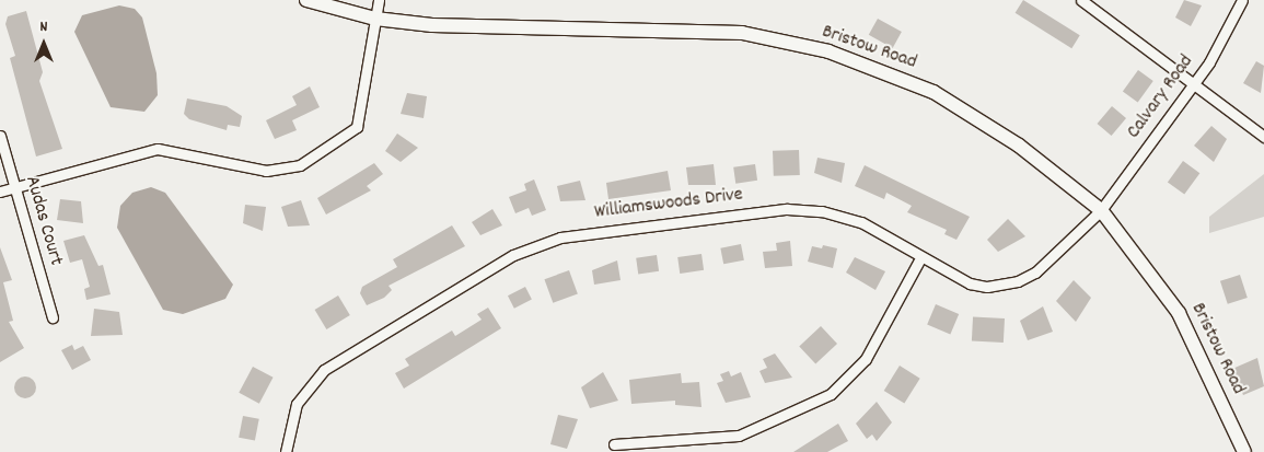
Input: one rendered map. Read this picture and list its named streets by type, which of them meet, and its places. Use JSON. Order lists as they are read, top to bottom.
{
  "streets": {
    "main road": ["Bristow Road"],
    "street": ["Calvary Road", "Williamswoods Drive", "Audas Court"]
  },
  "crossings": [
    ["Bristow Road", "Calvary Road"],
    ["Bristow Road", "Williamswoods Drive"],
    ["Calvary Road", "Williamswoods Drive"]
  ],
  "north": "top"
}
